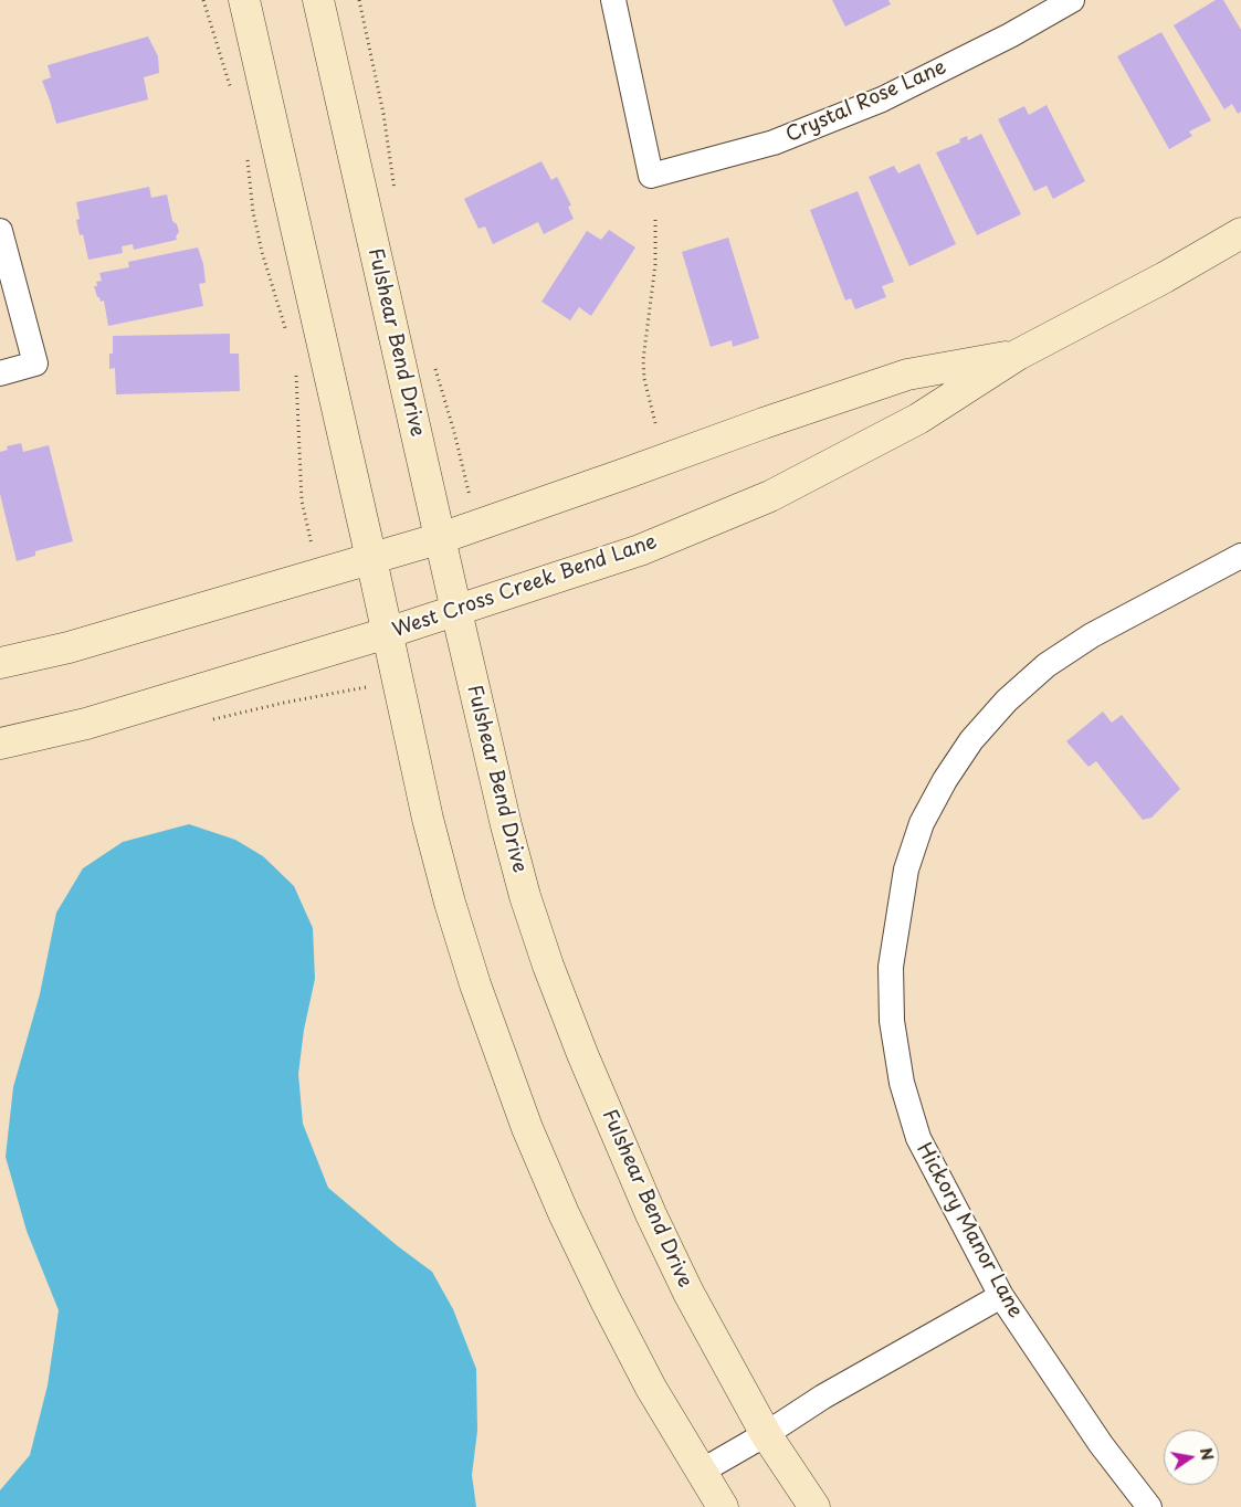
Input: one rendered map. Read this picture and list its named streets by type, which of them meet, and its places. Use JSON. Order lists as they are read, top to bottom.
{
  "streets": {
    "main road": ["Fulshear Bend Drive", "West Cross Creek Bend Lane"],
    "street": ["Crystal Rose Lane", "Hickory Manor Lane"]
  },
  "crossings": [
    ["Fulshear Bend Drive", "West Cross Creek Bend Lane"]
  ],
  "north": "right"
}
